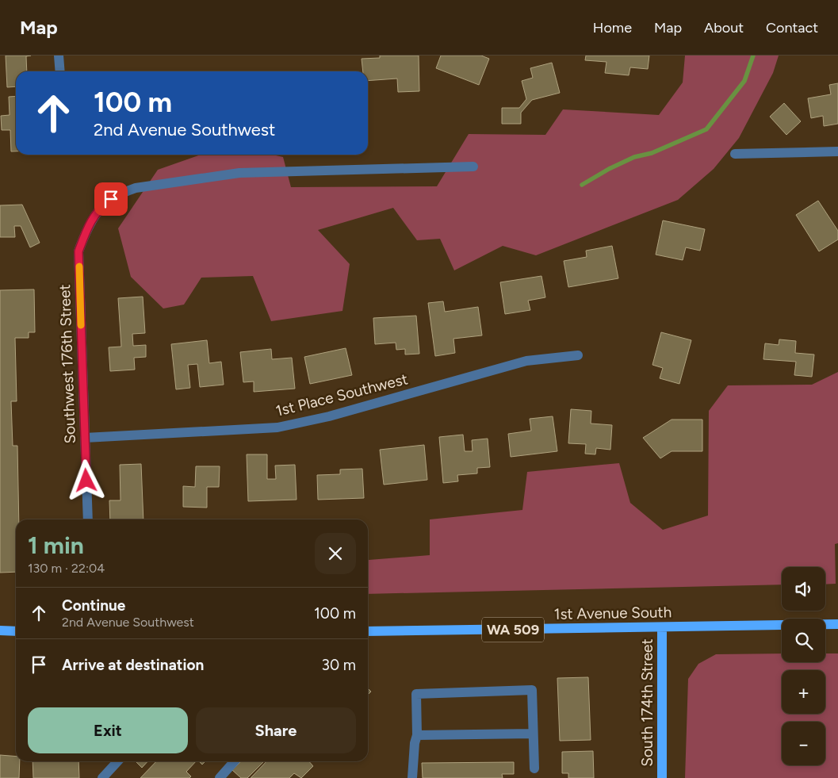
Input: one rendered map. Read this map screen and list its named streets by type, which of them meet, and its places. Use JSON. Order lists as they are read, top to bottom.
{
  "streets": {
    "main road": ["1st Avenue South", "WA 509", "South 174th Street"],
    "street": ["Southwest 176th Street", "1st Place Southwest"]
  },
  "crossings": [
    ["Southwest 176th Street", "1st Place Southwest"],
    ["1st Avenue South", "South 174th Street"]
  ],
  "page": {
    "header": "Map",
    "nav": [
      "Home",
      "Map",
      "About",
      "Contact"
    ],
    "turn": ["100 m", "2nd Avenue Southwest"],
    "heading": ["1 min", "130 m · 22:04"],
    "map_buttons": ["+", "−"],
    "list": [
      {
        "name": "Continue",
        "note": "2nd Avenue Southwest",
        "value": "100 m"
      },
      {
        "name": "Arrive at destination",
        "value": "30 m"
      }
    ],
    "buttons": ["Exit", "Share"]
  }
}
